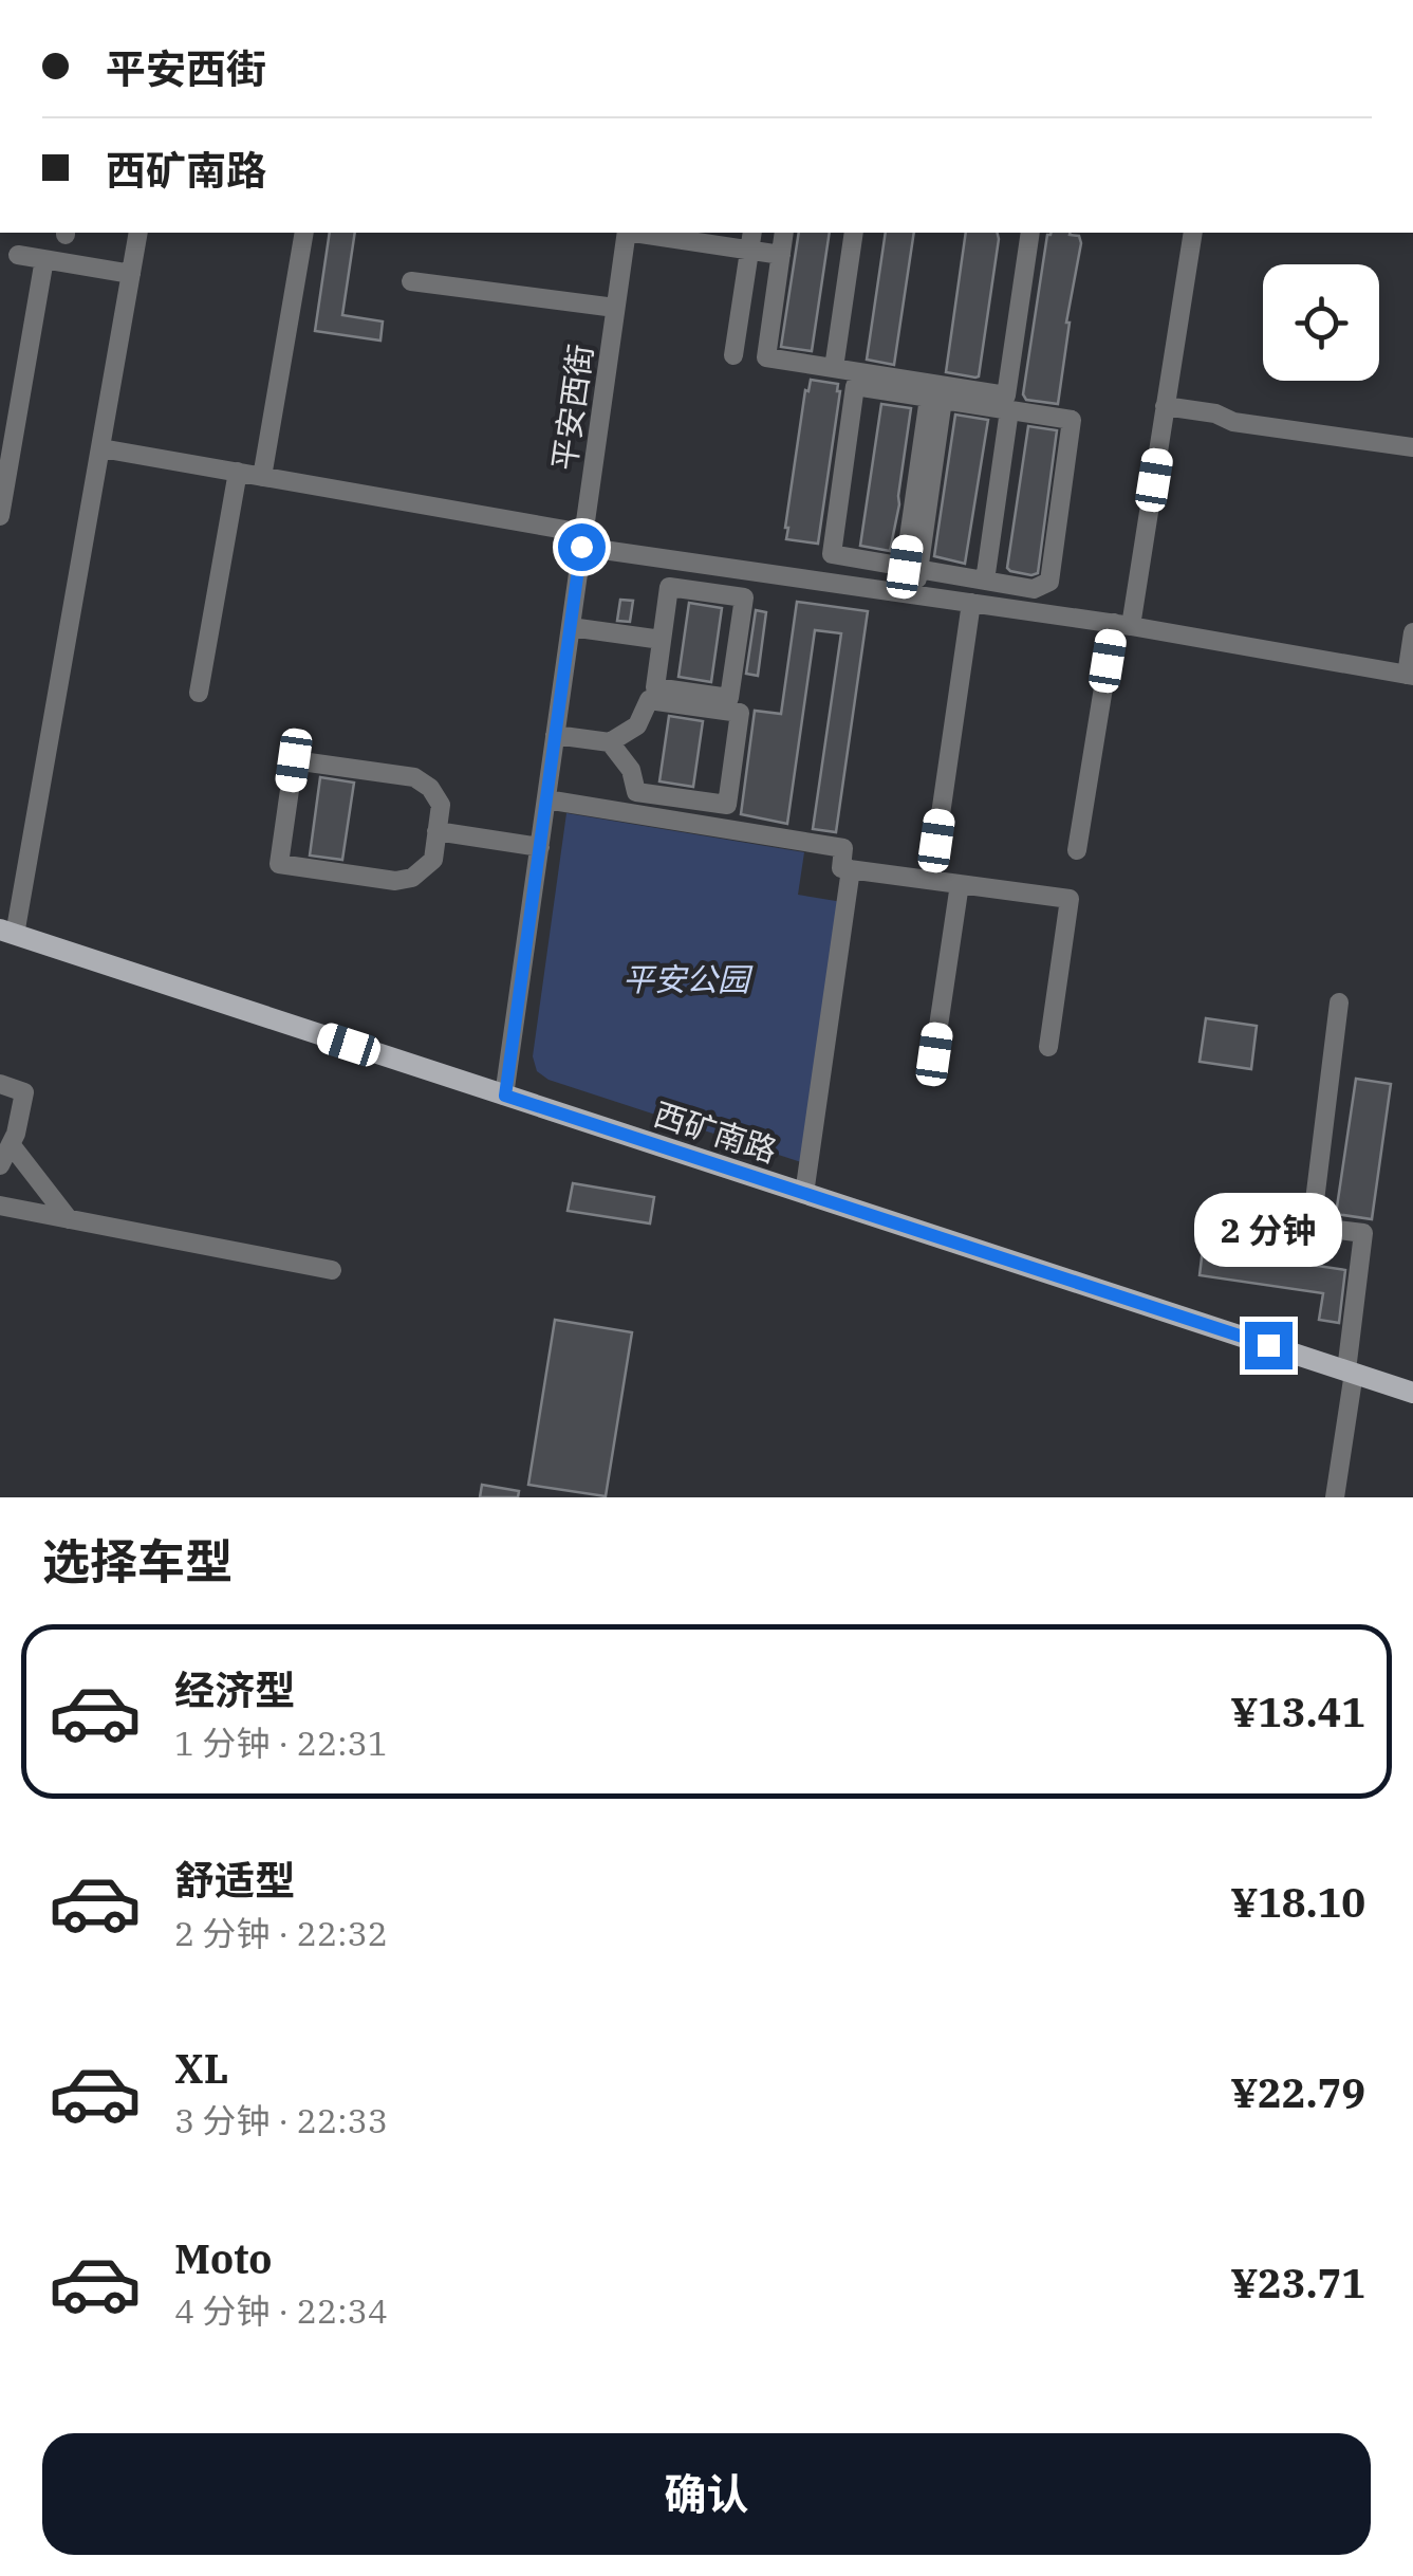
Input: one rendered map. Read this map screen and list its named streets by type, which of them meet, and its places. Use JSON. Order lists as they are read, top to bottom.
{
  "streets": {
    "main road": ["西矿南路"],
    "street": ["平安西街"]
  },
  "crossings": [
    ["平安西街", "西矿南路"]
  ],
  "parks": ["平安公园"],
  "page": {
    "banner": ["平安西街", "西矿南路"],
    "bubble": "2 分钟",
    "heading": "选择车型",
    "list": [
      {
        "name": "经济型",
        "note": "1 分钟 · 22:31",
        "value": "¥13.41"
      },
      {
        "name": "舒适型",
        "note": "2 分钟 · 22:32",
        "value": "¥18.10"
      },
      {
        "name": "XL",
        "note": "3 分钟 · 22:33",
        "value": "¥22.79"
      },
      {
        "name": "Moto",
        "note": "4 分钟 · 22:34",
        "value": "¥23.71"
      }
    ],
    "buttons": "确认"
  }
}
